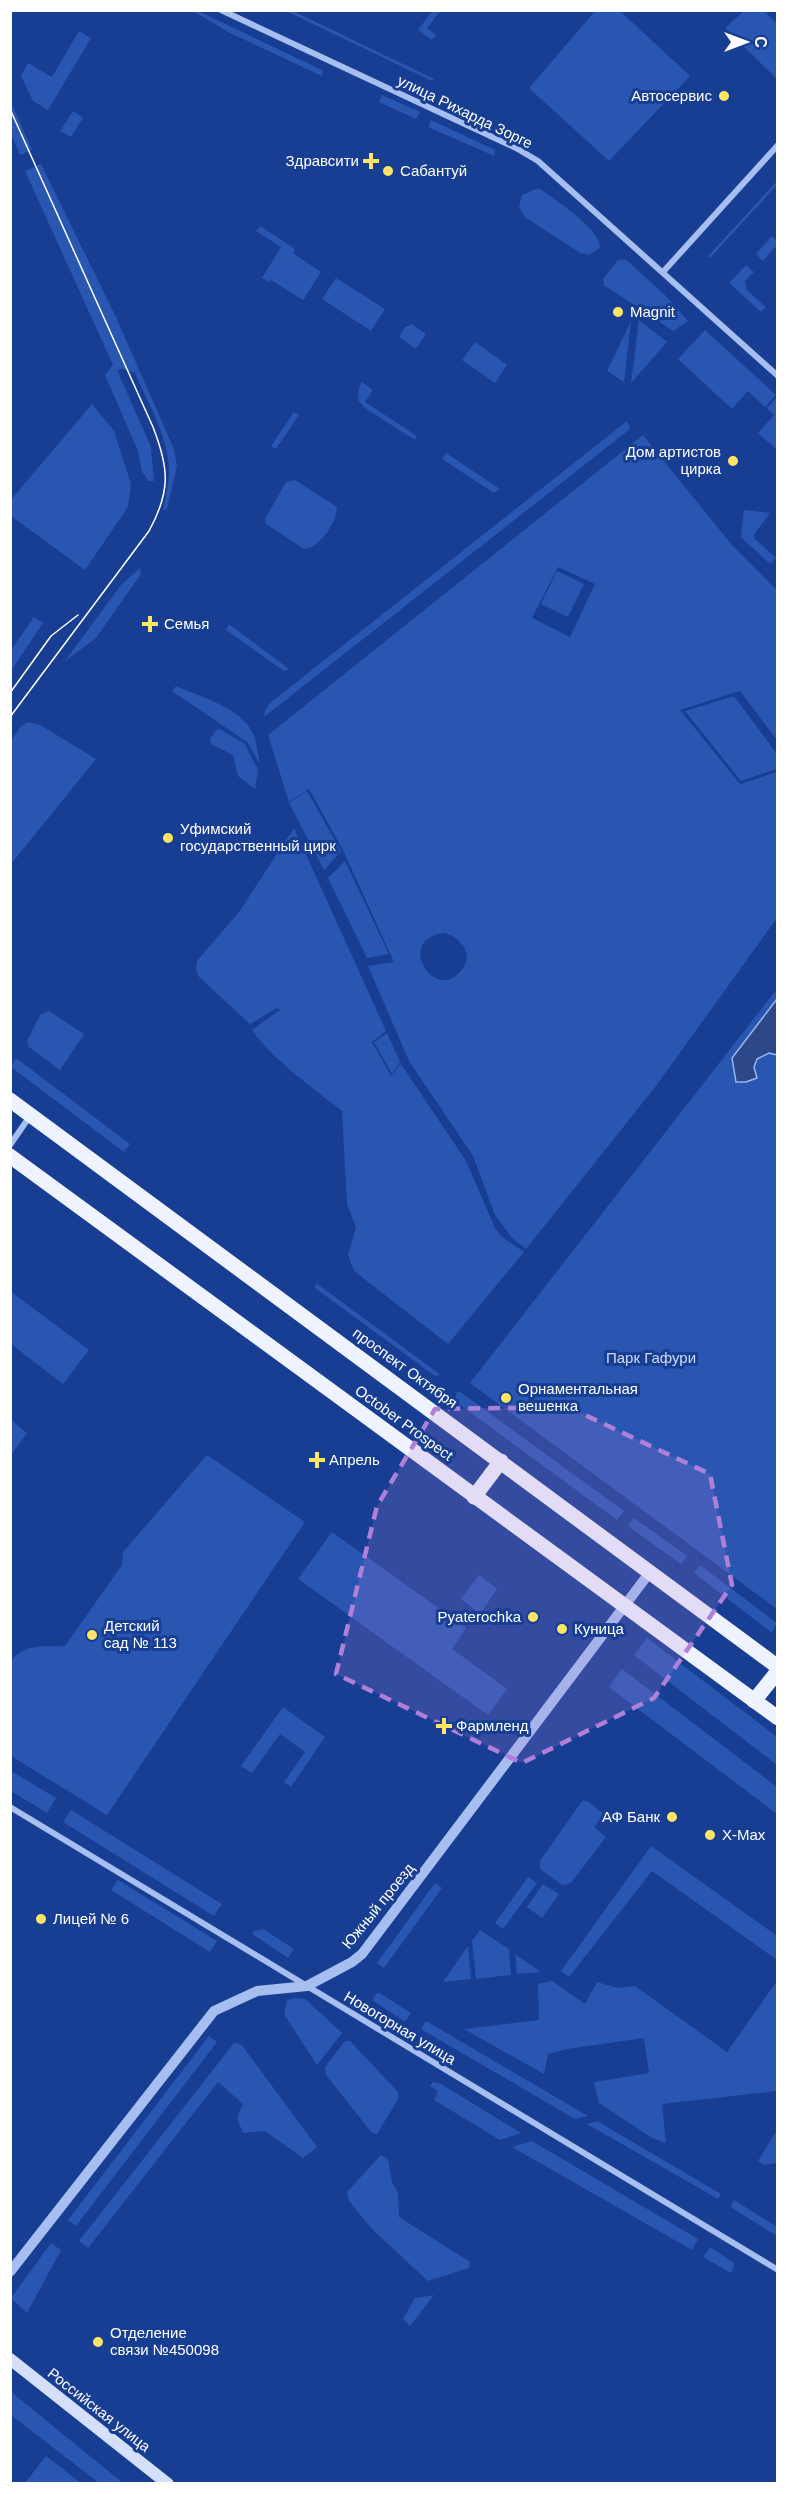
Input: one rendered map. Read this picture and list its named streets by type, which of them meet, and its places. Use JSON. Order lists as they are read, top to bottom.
{
  "streets": {
    "main road": ["проспект Октября", "October Prospect", "Российская улица"],
    "street": ["улица Рихарда Зорге", "Южный проезд", "Новогорная улица"]
  },
  "crossings": [
    ["проспект Октября", "Южный проезд"],
    ["October Prospect", "Южный проезд"],
    ["Южный проезд", "Новогорная улица"]
  ],
  "parks": ["Парк Гафури"],
  "places": {
    "other": [
      "Автосервис",
      "Сабантуй",
      "Magnit",
      "Дом артистов цирка",
      "Уфимский государственный цирк",
      "Орнаментальная вешенка",
      "Pyaterochka",
      "Куница",
      "Детский сад № 113",
      "АФ Банк",
      "X-Max",
      "Лицей № 6",
      "Отделение связи №450098"
    ],
    "health": [
      "Здравсити",
      "Семья",
      "Апрель",
      "Фармленд"
    ]
  },
  "north": "right"
}
